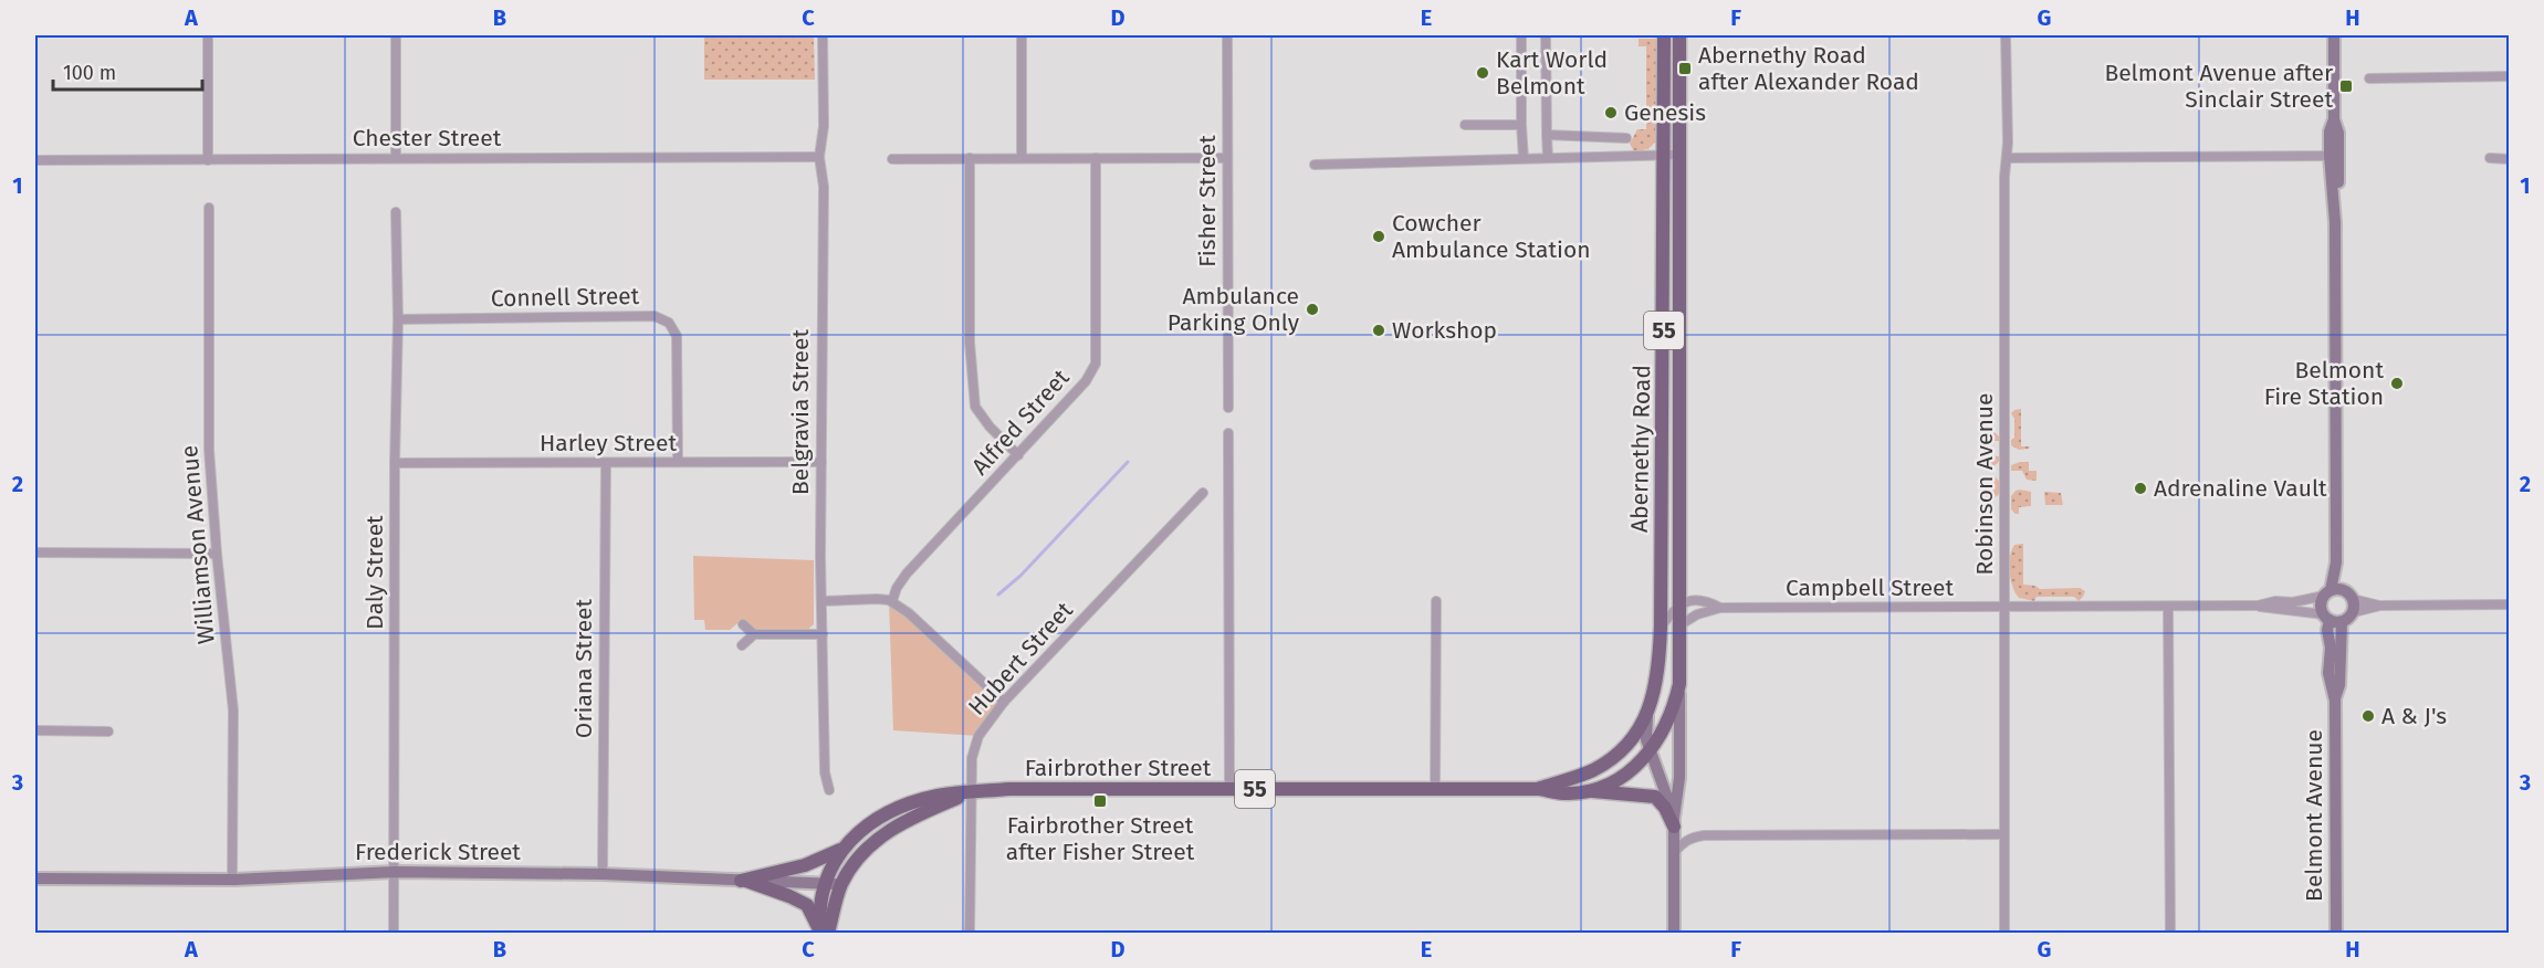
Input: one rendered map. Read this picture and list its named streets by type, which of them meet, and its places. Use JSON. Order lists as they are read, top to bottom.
{
  "streets": {
    "main road": ["55", "Abernethy Road", "Fairbrother Street"],
    "street": [
      "Chester Street",
      "Fisher Street",
      "Connell Street",
      "Belgravia Street",
      "Alfred Street",
      "Harley Street",
      "Robinson Avenue",
      "Williamson Avenue",
      "Daly Street",
      "Campbell Street",
      "Hubert Street",
      "Oriana Street",
      "Belmont Avenue",
      "Frederick Street"
    ]
  },
  "crossings": [
    ["Chester Street", "Belgravia Street"],
    ["Connell Street", "Harley Street"],
    ["Connell Street", "Daly Street"],
    ["55", "Hubert Street"],
    ["55", "Fairbrother Street"],
    ["55", "Frederick Street"],
    ["Belgravia Street", "Harley Street"],
    ["Harley Street", "Daly Street"],
    ["Harley Street", "Oriana Street"],
    ["Abernethy Road", "Campbell Street"],
    ["Abernethy Road", "Fairbrother Street"],
    ["Robinson Avenue", "Campbell Street"],
    ["Williamson Avenue", "Frederick Street"],
    ["Daly Street", "Frederick Street"],
    ["Campbell Street", "Belmont Avenue"],
    ["Hubert Street", "Fairbrother Street"],
    ["Oriana Street", "Frederick Street"],
    ["Fairbrother Street", "Frederick Street"]
  ],
  "places": {
    "transit": ["Abernethy Road after Alexander Road", "Belmont Avenue after Sinclair Street", "Fairbrother Street after Fisher Street"],
    "other": [
      "Kart World Belmont",
      "Genesis",
      "Cowcher Ambulance Station",
      "Ambulance Parking Only",
      "Workshop",
      "Belmont Fire Station",
      "Adrenaline Vault",
      "A & J's"
    ]
  },
  "scale_bar": "100 m",
  "grid": {
    "columns": [
      "A",
      "B",
      "C",
      "D",
      "E",
      "F",
      "G",
      "H"
    ],
    "rows": ["1", "2", "3"]
  }
}
